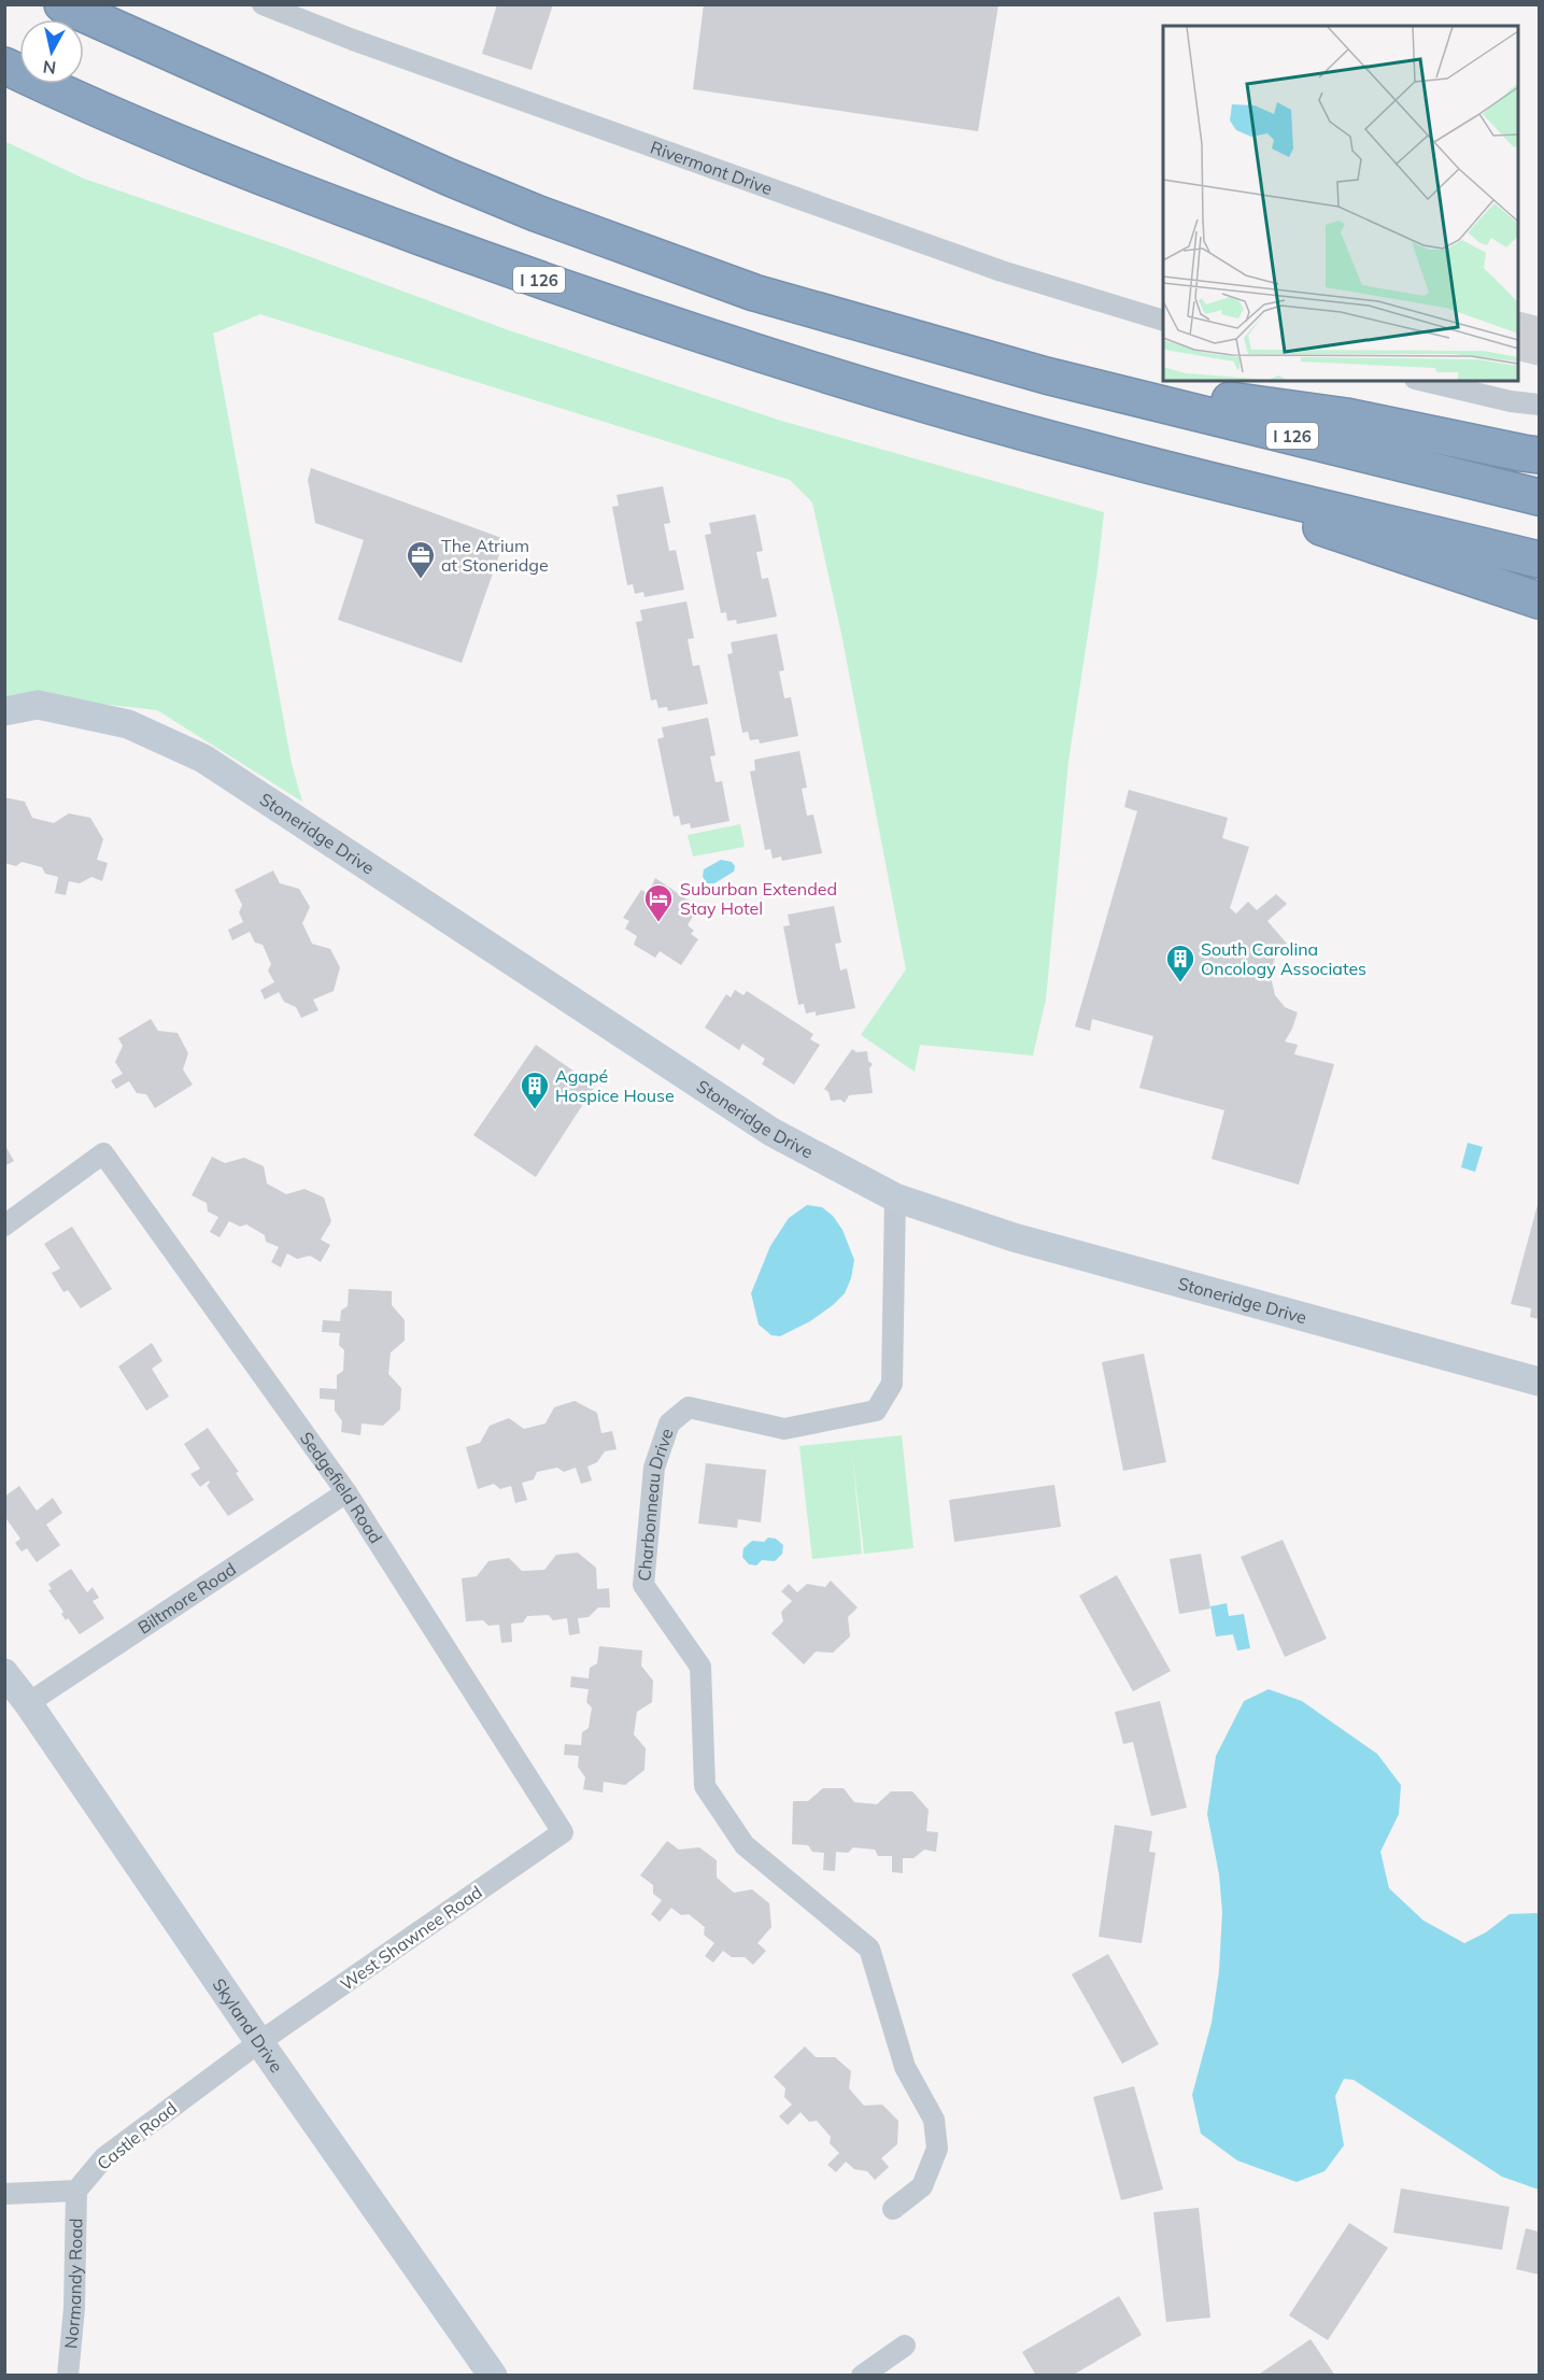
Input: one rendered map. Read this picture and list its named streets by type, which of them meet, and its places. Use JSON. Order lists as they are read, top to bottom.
{
  "streets": {
    "highway": ["I 126"],
    "street": [
      "Rivermont Drive",
      "Stoneridge Drive",
      "Sedgefield Road",
      "Charbonneau Drive",
      "Biltmore Road",
      "West Shawnee Road",
      "Skyland Drive",
      "Castle Road",
      "Normandy Road"
    ]
  },
  "crossings": [
    ["Stoneridge Drive", "Charbonneau Drive"],
    ["Sedgefield Road", "Biltmore Road"],
    ["Sedgefield Road", "West Shawnee Road"],
    ["Biltmore Road", "Skyland Drive"],
    ["West Shawnee Road", "Skyland Drive"],
    ["West Shawnee Road", "Castle Road"],
    ["Skyland Drive", "Castle Road"],
    ["Castle Road", "Normandy Road"]
  ],
  "places": {
    "office": ["The Atrium at Stoneridge"],
    "hotel": ["Suburban Extended Stay Hotel"],
    "building": ["South Carolina Oncology Associates", "Agapé Hospice House"]
  },
  "north": "bottom"
}
